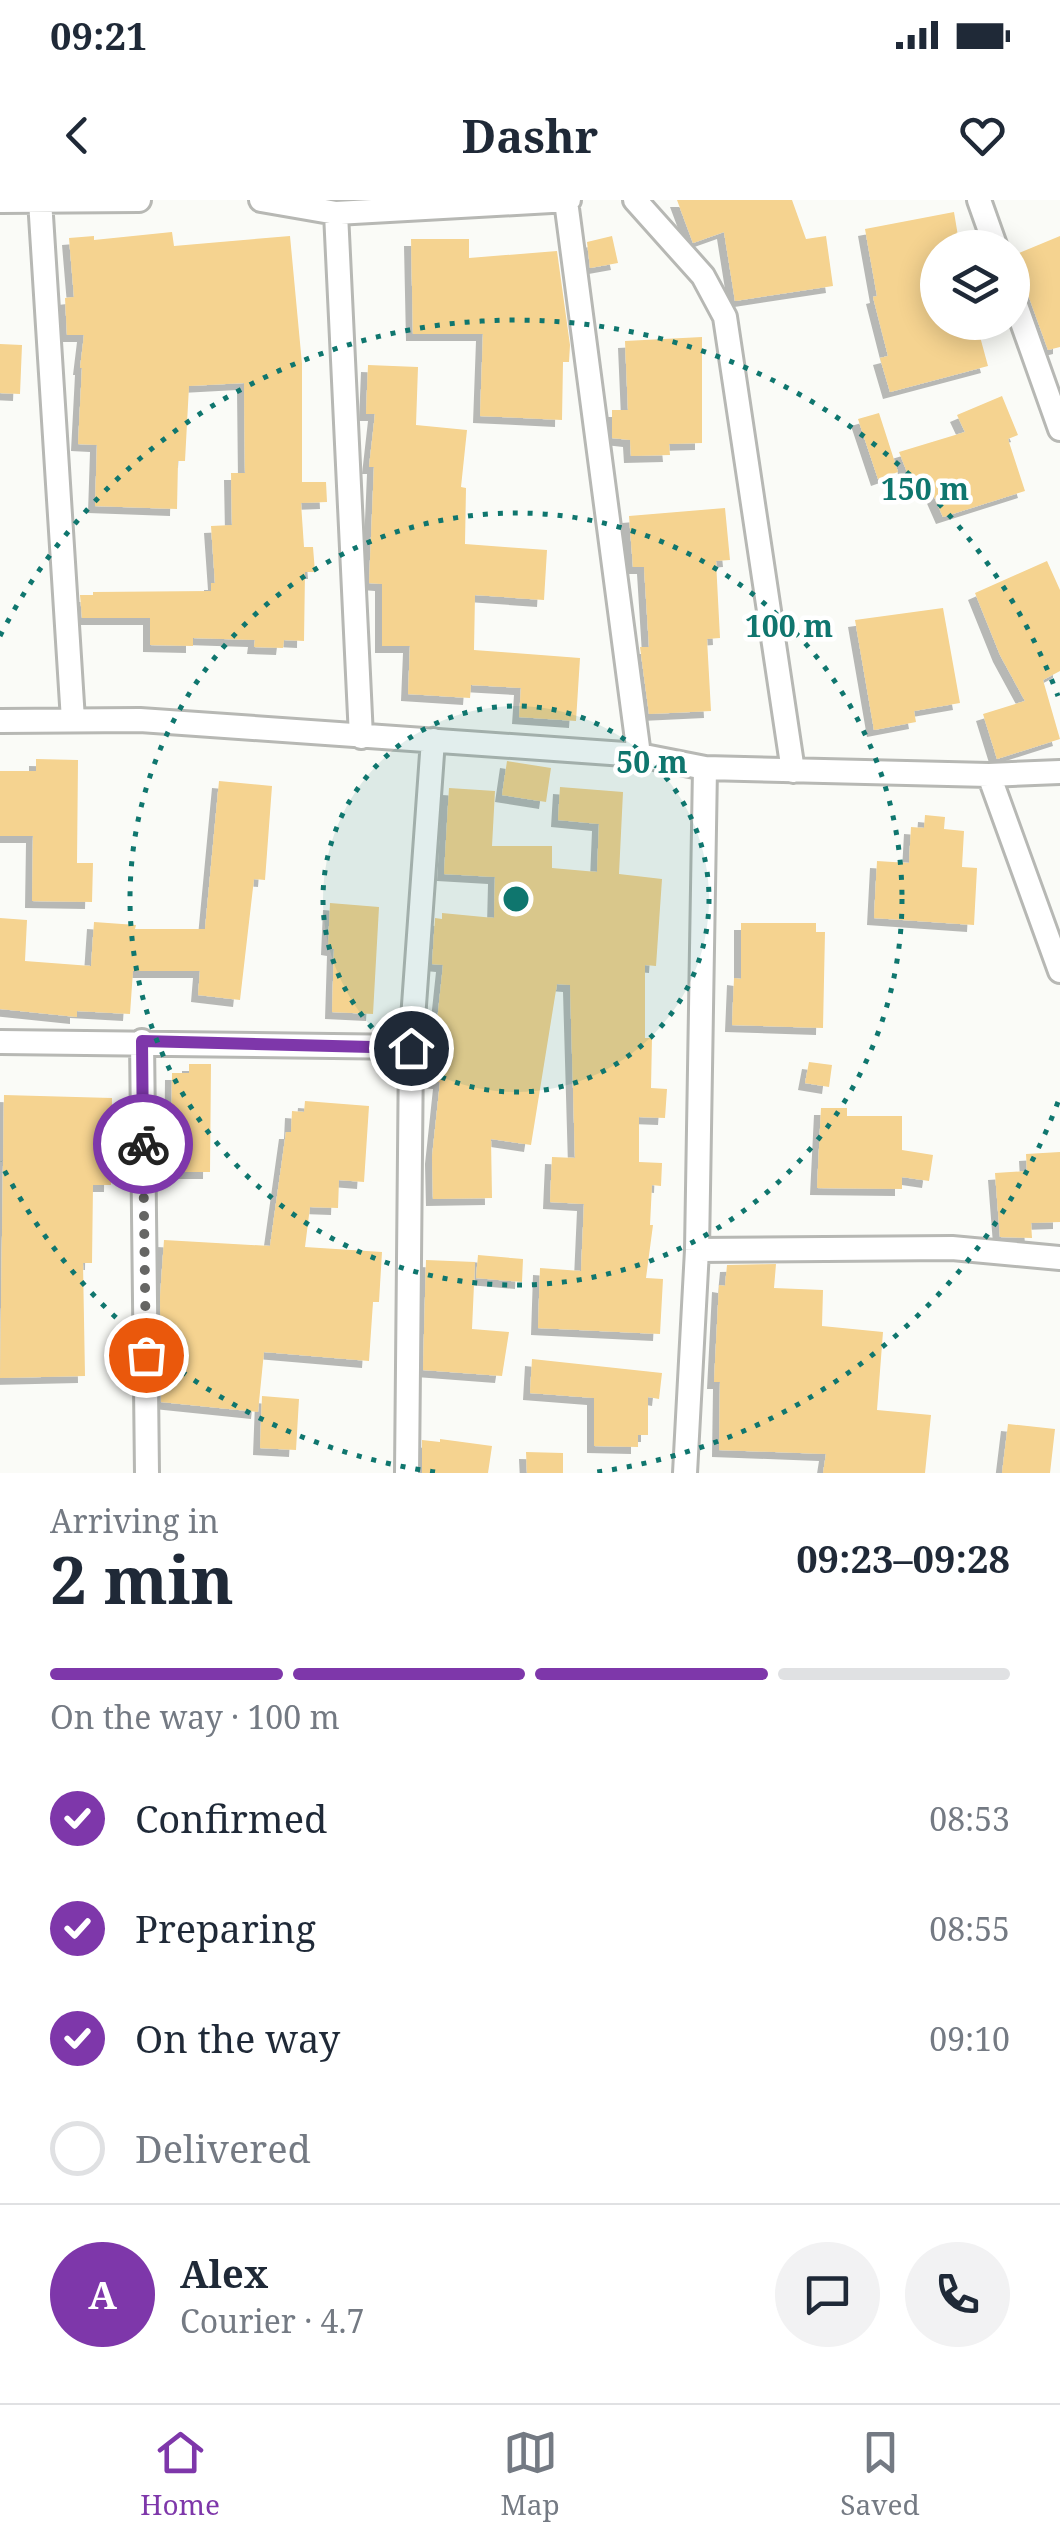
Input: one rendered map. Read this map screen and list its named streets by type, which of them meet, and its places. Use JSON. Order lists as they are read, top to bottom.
{
  "page": {
    "status": "09:21",
    "header": "Dashr",
    "heading": ["2 min", "Arriving in", "09:23–09:28"],
    "panel": ["Alex", "Courier · 4.7"],
    "bar": "On the way · 100 m",
    "list": [
      ["Confirmed", "08:53"],
      ["Preparing", "08:55"],
      ["On the way", "09:10"],
      "Delivered"
    ],
    "round": "A",
    "tabs": ["Home", "Map", "Saved"]
  },
  "rings": ["150 m", "100 m", "50 m"]
}
